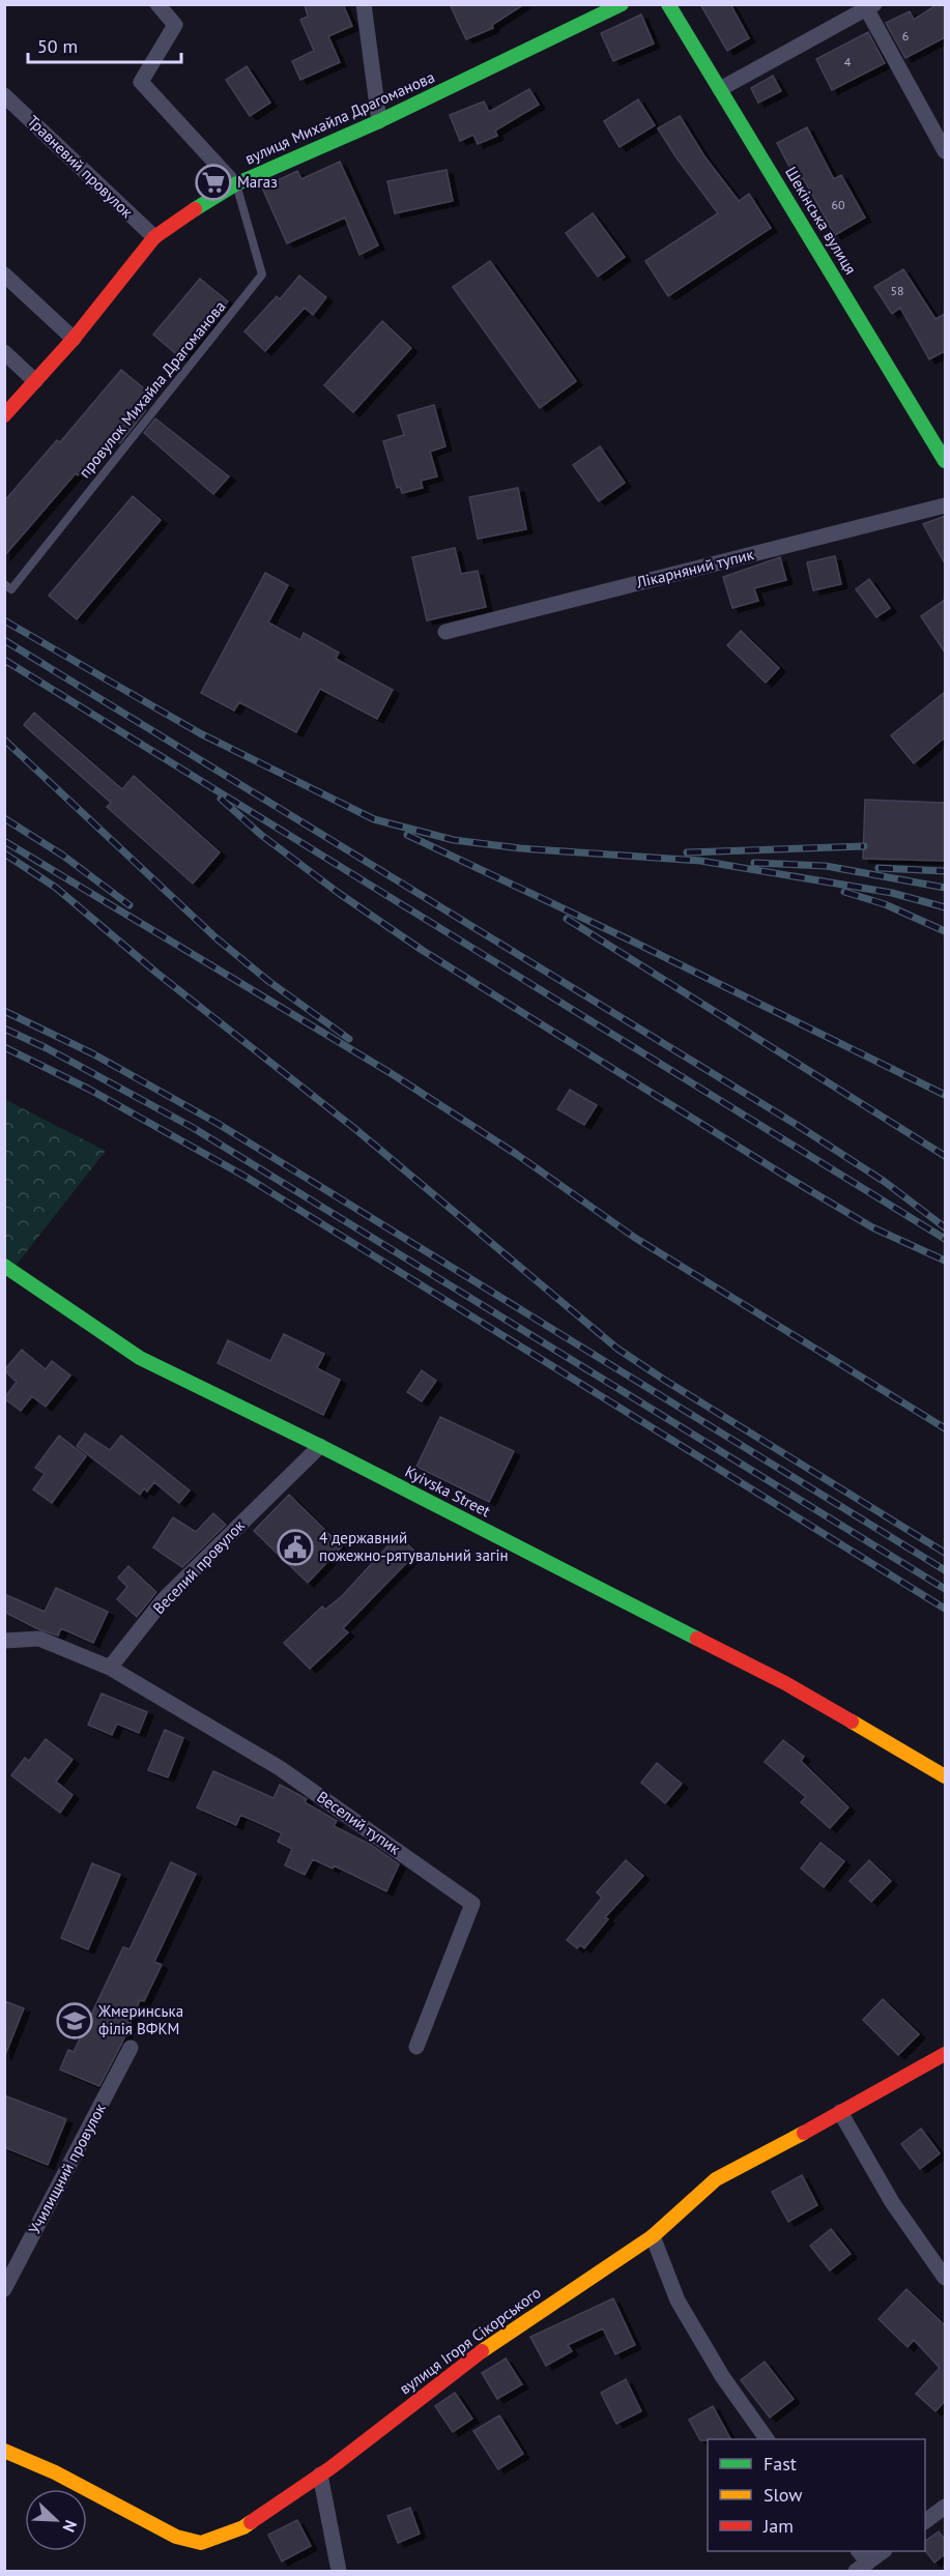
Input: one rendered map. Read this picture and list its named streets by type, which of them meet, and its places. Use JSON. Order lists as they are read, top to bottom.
{
  "streets": {
    "street": [
      "вулиця Михайла Драгоманова",
      "Травневий провулок",
      "Шекінська вулиця",
      "Лікарняний тупик",
      "Kyivska Street",
      "Веселий провулок",
      "Веселий тупик",
      "Училищний провулок",
      "вулиця Ігоря Сікорського"
    ],
    "lane": ["провулок Михайла Драгоманова"]
  },
  "crossings": [
    ["вулиця Михайла Драгоманова", "Травневий провулок"],
    ["вулиця Михайла Драгоманова", "провулок Михайла Драгоманова"],
    ["Kyivska Street", "Веселий провулок"],
    ["Веселий провулок", "Веселий тупик"]
  ],
  "places": {
    "supermarket": ["Магаз"],
    "public building": ["4 державний пожежно-рятувальний загін"],
    "school or university": ["Жмеринська філія ВФКМ"]
  },
  "house_numbers": [
    "6",
    "4",
    "60",
    "58"
  ],
  "legend": ["Fast", "Slow", "Jam"],
  "scale_bar": "50 m",
  "north": "bottom right"
}
